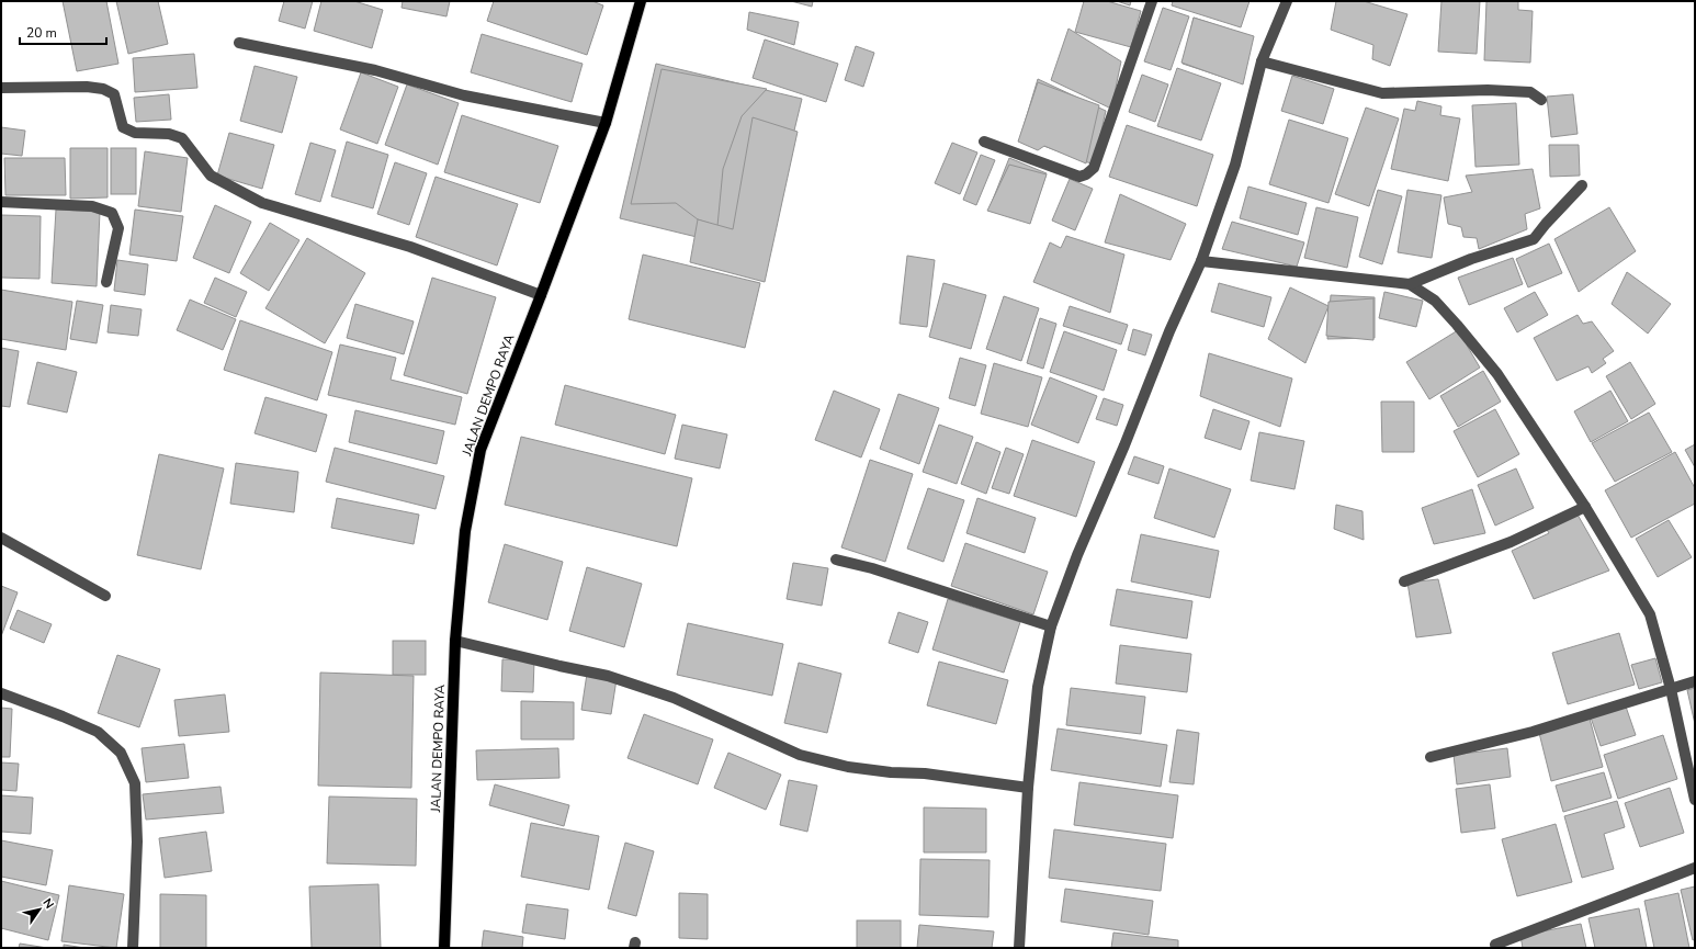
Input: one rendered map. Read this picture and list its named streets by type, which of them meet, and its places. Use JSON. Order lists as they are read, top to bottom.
{
  "streets": {
    "main road": ["JALAN DEMPO RAYA"]
  },
  "scale_bar": "20 m",
  "north": "top right"
}
